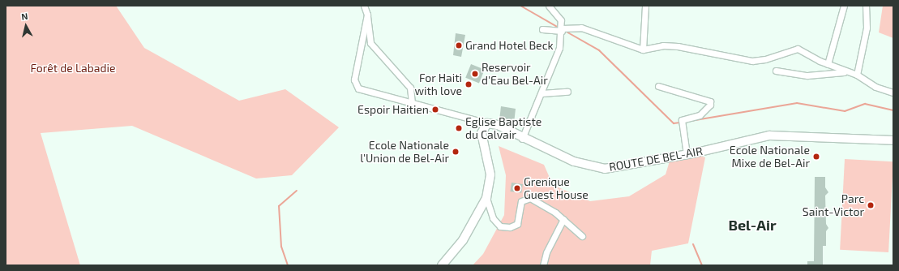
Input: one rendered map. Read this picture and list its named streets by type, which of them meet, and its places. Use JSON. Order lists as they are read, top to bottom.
{
  "streets": {
    "street": ["ROUTE DE BEL-AIR"]
  },
  "districts": ["Bel-Air"],
  "parks": ["Forêt de Labadie"],
  "places": [
    "Grand Hotel Beck",
    "Reservoir d'Eau Bel-Air",
    "For Haiti with love",
    "Espoir Haitien",
    "Eglise Baptiste du Calvair",
    "Ecole Nationale l'Union de Bel-Air",
    "Ecole Nationale Mixe de Bel-Air",
    "Grenique Guest House",
    "Parc Saint-Victor"
  ],
  "north": "top"
}
